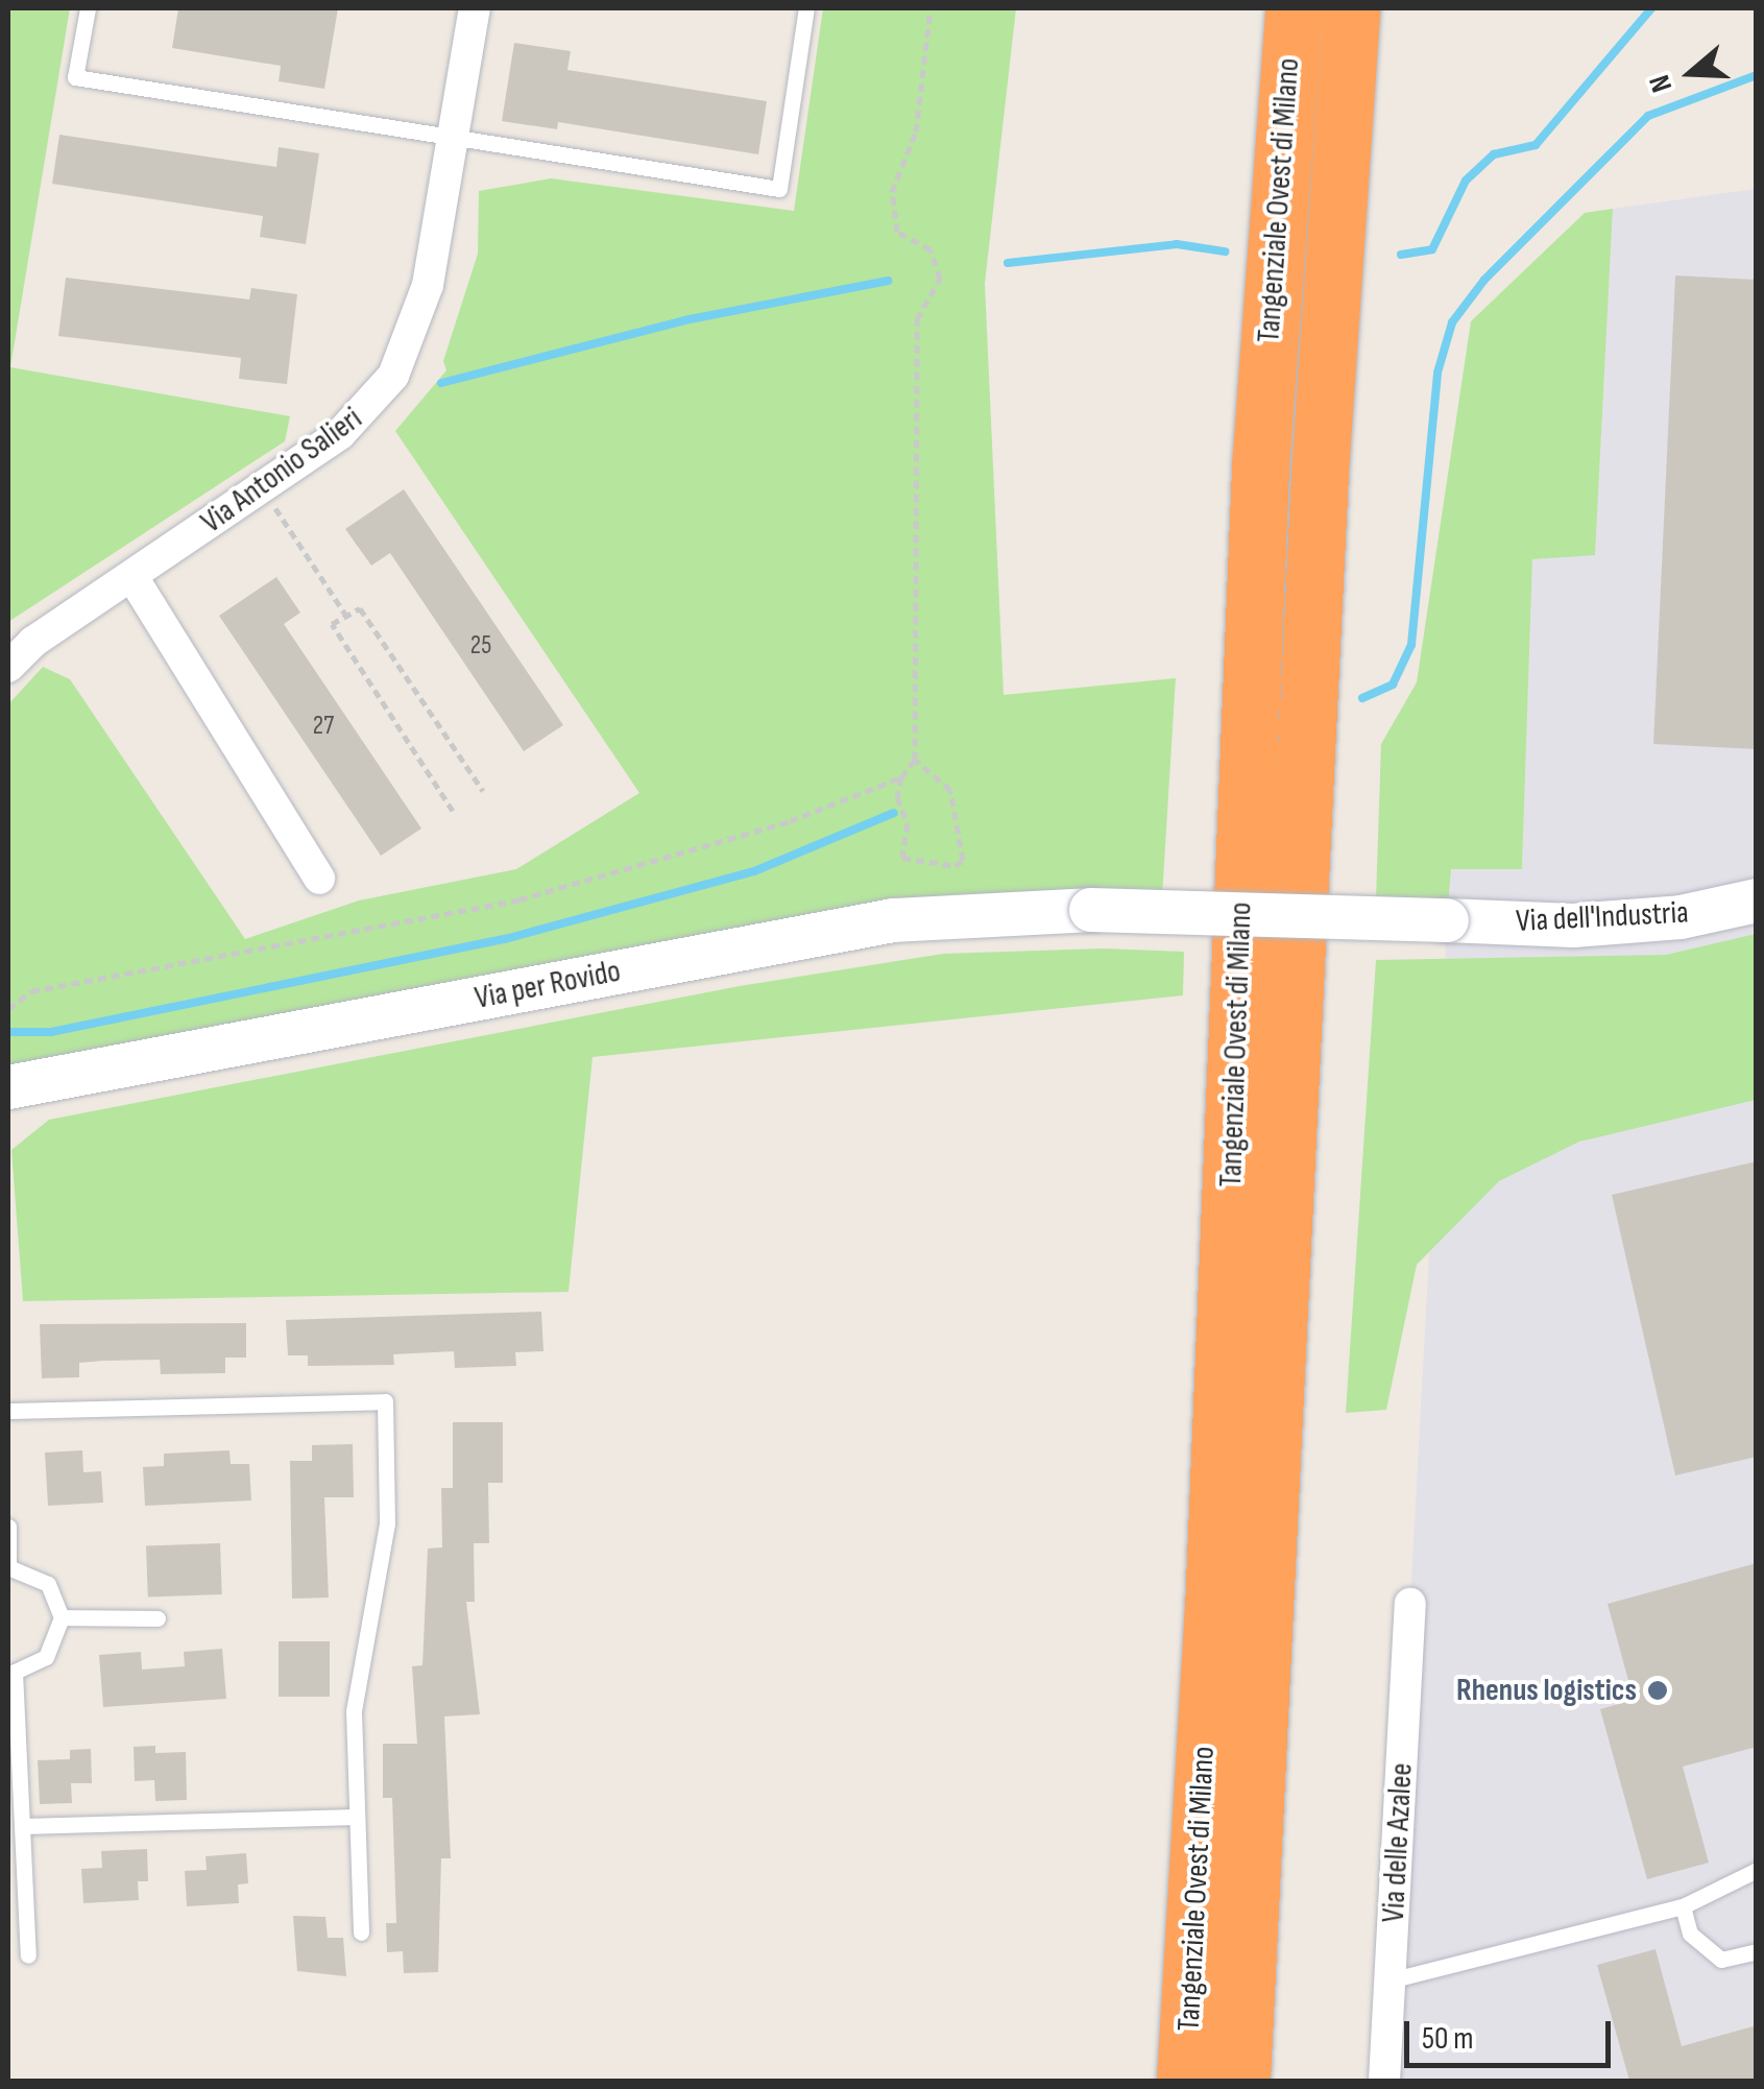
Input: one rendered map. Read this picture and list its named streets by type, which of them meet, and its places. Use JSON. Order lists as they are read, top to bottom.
{
  "streets": {
    "highway": ["Tangenziale Ovest di Milano"],
    "street": [
      "Via Antonio Salieri",
      "Via dell'Industria",
      "Via per Rovido",
      "Via delle Azalee"
    ]
  },
  "crossings": [
    ["Via dell'Industria", "Via per Rovido"]
  ],
  "places": ["Rhenus logistics"],
  "house_numbers": ["25", "27"],
  "scale_bar": "50 m",
  "north": "left"
}
